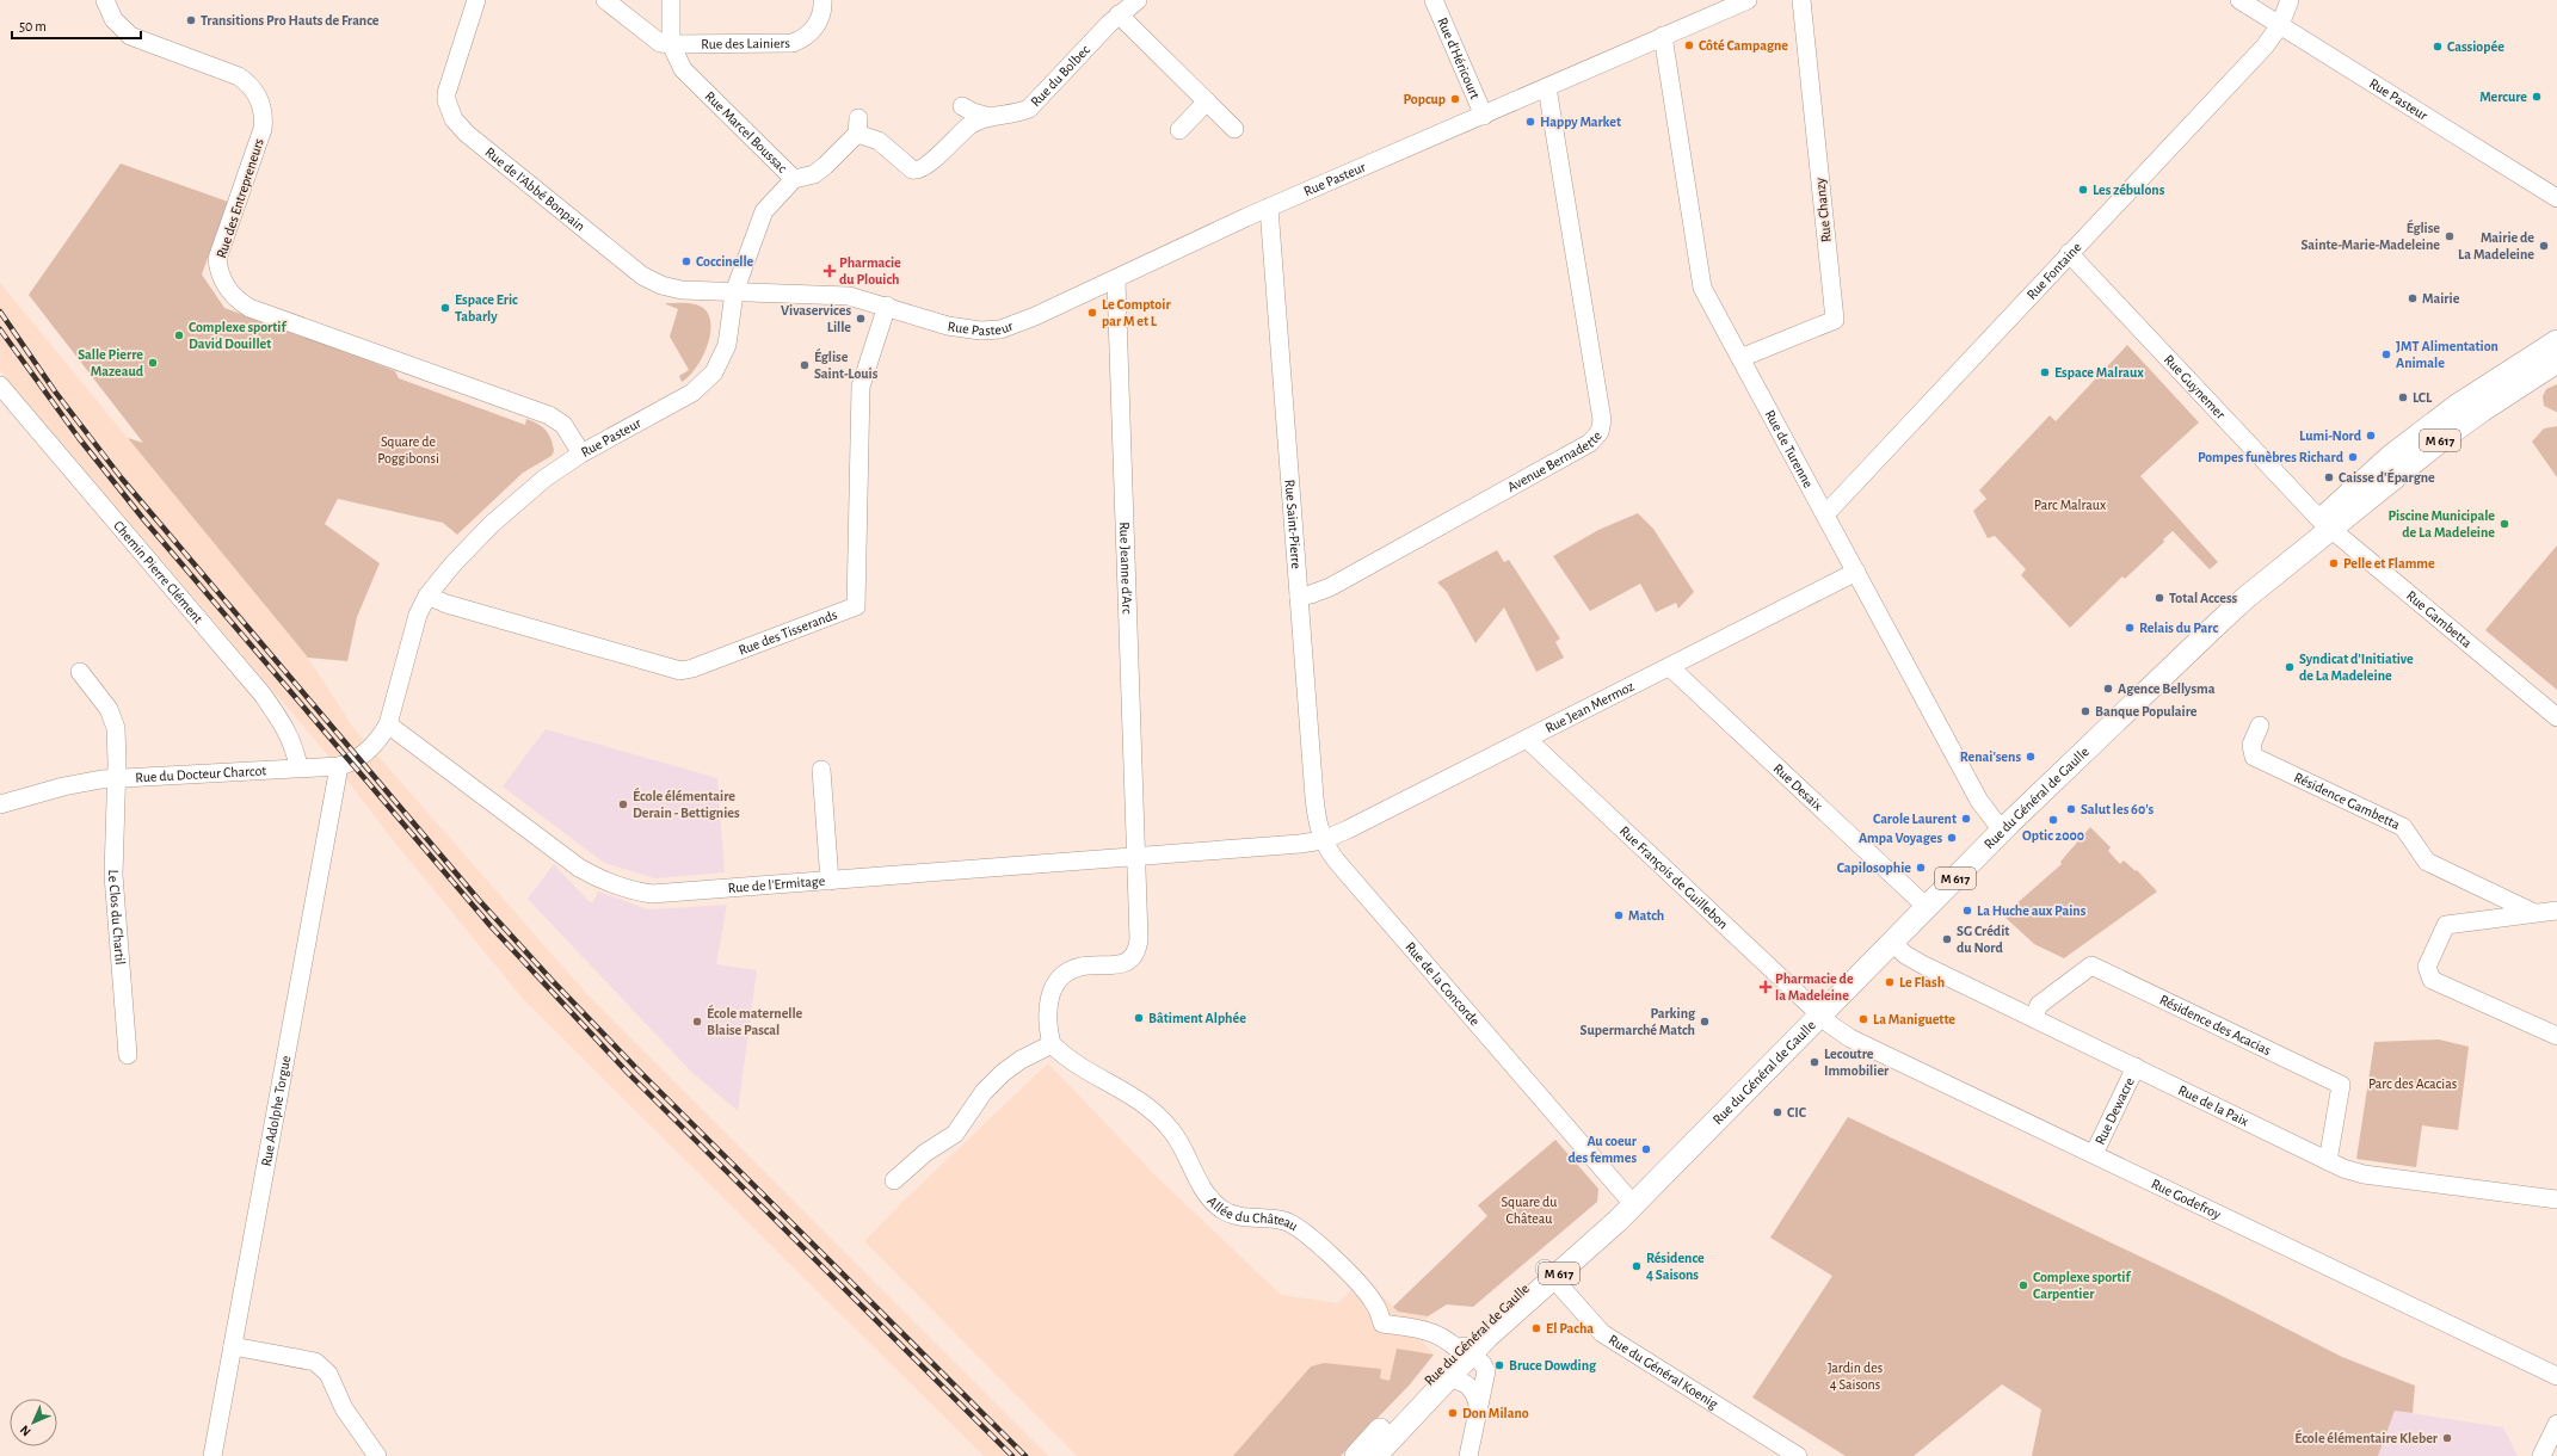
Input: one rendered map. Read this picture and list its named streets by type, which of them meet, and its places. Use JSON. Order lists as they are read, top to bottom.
{
  "streets": {
    "main road": ["M 617", "Rue du Général de Gaulle"],
    "street": [
      "Rue des Lainiers",
      "Rue d'Héricourt",
      "Rue du Bolbec",
      "Rue Pasteur",
      "Rue Marcel Boussac",
      "Rue de l'Abbé Bonpain",
      "Rue des Entrepreneurs",
      "Rue Chanzy",
      "Rue Fontaine",
      "Rue Guynemer",
      "Rue de Turenne",
      "Avenue Bernadette",
      "Rue Saint-Pierre",
      "Rue Jeanne d'Arc",
      "Chemin Pierre Clément",
      "Rue Gambetta",
      "Rue des Tisserands",
      "Rue Jean Mermoz",
      "Rue du Docteur Charcot",
      "Rue Desaix",
      "Résidence Gambetta",
      "Rue François de Guillebon",
      "Rue de l'Ermitage",
      "Le Clos du Chartil",
      "Rue de la Concorde",
      "Résidence des Acacias",
      "Rue de la Paix",
      "Rue Adolphe Torgue",
      "Rue Dewacre",
      "Rue Godefroy",
      "Allée du Château",
      "Rue du Général Koenig"
    ]
  },
  "crossings": [
    ["Rue des Lainiers", "Rue Marcel Boussac"],
    ["Rue d'Héricourt", "Rue Pasteur"],
    ["Rue du Bolbec", "Rue Marcel Boussac"],
    ["Rue Pasteur", "Rue de l'Abbé Bonpain"],
    ["Rue Pasteur", "Rue des Entrepreneurs"],
    ["Rue Pasteur", "Rue Fontaine"],
    ["Rue Pasteur", "Rue de Turenne"],
    ["Rue Pasteur", "Avenue Bernadette"],
    ["Rue Pasteur", "Rue Saint-Pierre"],
    ["Rue Pasteur", "Rue Jeanne d'Arc"],
    ["Rue Pasteur", "Rue des Tisserands"],
    ["Rue Pasteur", "Rue du Docteur Charcot"],
    ["Rue Pasteur", "Rue de l'Ermitage"],
    ["Rue Chanzy", "Rue de Turenne"],
    ["Rue Fontaine", "Rue Guynemer"],
    ["Rue Fontaine", "Rue de Turenne"],
    ["Rue Guynemer", "Rue Gambetta"],
    ["Rue Guynemer", "Rue du Général de Gaulle"],
    ["Rue de Turenne", "Rue Jean Mermoz"],
    ["Rue de Turenne", "Rue du Général de Gaulle"],
    ["Avenue Bernadette", "Rue Saint-Pierre"],
    ["Rue Saint-Pierre", "Rue Jean Mermoz"],
    ["Rue Saint-Pierre", "Rue de l'Ermitage"],
    ["Rue Saint-Pierre", "Rue de la Concorde"],
    ["Rue Jeanne d'Arc", "Rue de l'Ermitage"],
    ["Chemin Pierre Clément", "Rue du Docteur Charcot"],
    ["Rue Gambetta", "Rue du Général de Gaulle"],
    ["Rue Jean Mermoz", "Rue Desaix"],
    ["Rue Jean Mermoz", "Rue François de Guillebon"],
    ["Rue Jean Mermoz", "Rue de l'Ermitage"],
    ["Rue Jean Mermoz", "Rue de la Concorde"],
    ["Rue du Docteur Charcot", "Rue de l'Ermitage"],
    ["Rue du Docteur Charcot", "Le Clos du Chartil"],
    ["Rue du Docteur Charcot", "Rue Adolphe Torgue"],
    ["Rue Desaix", "Rue du Général de Gaulle"],
    ["Rue du Général de Gaulle", "Rue François de Guillebon"],
    ["Rue du Général de Gaulle", "Rue de la Concorde"],
    ["Rue du Général de Gaulle", "Rue de la Paix"],
    ["Rue du Général de Gaulle", "Rue Godefroy"],
    ["Rue du Général de Gaulle", "Allée du Château"],
    ["Rue du Général de Gaulle", "Rue du Général Koenig"],
    ["Rue François de Guillebon", "Rue Godefroy"],
    ["Rue de l'Ermitage", "Rue de la Concorde"],
    ["Résidence des Acacias", "Rue de la Paix"],
    ["Rue de la Paix", "Rue Dewacre"],
    ["Rue Dewacre", "Rue Godefroy"]
  ],
  "parks": [
    "Square de Poggibonsi",
    "Parc Malraux",
    "Parc des Acacias",
    "Square du Château",
    "Jardin des 4 Saisons"
  ],
  "places": {
    "other": [
      "Transitions Pro Hauts de France",
      "Côté Campagne",
      "Cassiopée",
      "Mercure",
      "Popcup",
      "Happy Market",
      "Les zébulons",
      "Église Sainte-Marie-Madeleine",
      "Mairie de La Madeleine",
      "Coccinelle",
      "Mairie",
      "Espace Eric Tabarly",
      "Le Comptoir par M et L",
      "Vivaservices Lille",
      "Complexe sportif David Douillet",
      "JMT Alimentation Animale",
      "Salle Pierre Mazeaud",
      "Église Saint-Louis",
      "Espace Malraux",
      "LCL",
      "Lumi-Nord",
      "Pompes funèbres Richard",
      "Caisse d'Épargne",
      "Piscine Municipale de La Madeleine",
      "Pelle et Flamme",
      "Total Access",
      "Relais du Parc",
      "Syndicat d'Initiative de La Madeleine",
      "Agence Bellysma",
      "Banque Populaire",
      "Renai'sens",
      "École élémentaire Derain - Bettignies",
      "Salut les 60's",
      "Carole Laurent",
      "Optic 2000",
      "Ampa Voyages",
      "Capilosophie",
      "La Huche aux Pains",
      "Match",
      "SG Crédit du Nord",
      "Le Flash",
      "Bâtiment Alphée",
      "La Maniguette",
      "École maternelle Blaise Pascal",
      "Parking Supermarché Match",
      "Lecoutre Immobilier",
      "CIC",
      "Au coeur des femmes",
      "Résidence 4 Saisons",
      "Complexe sportif Carpentier",
      "El Pacha",
      "Bruce Dowding",
      "Don Milano",
      "École élémentaire Kleber"
    ],
    "health": ["Pharmacie du Plouich", "Pharmacie de la Madeleine"]
  },
  "scale_bar": "50 m",
  "north": "bottom left"
}
